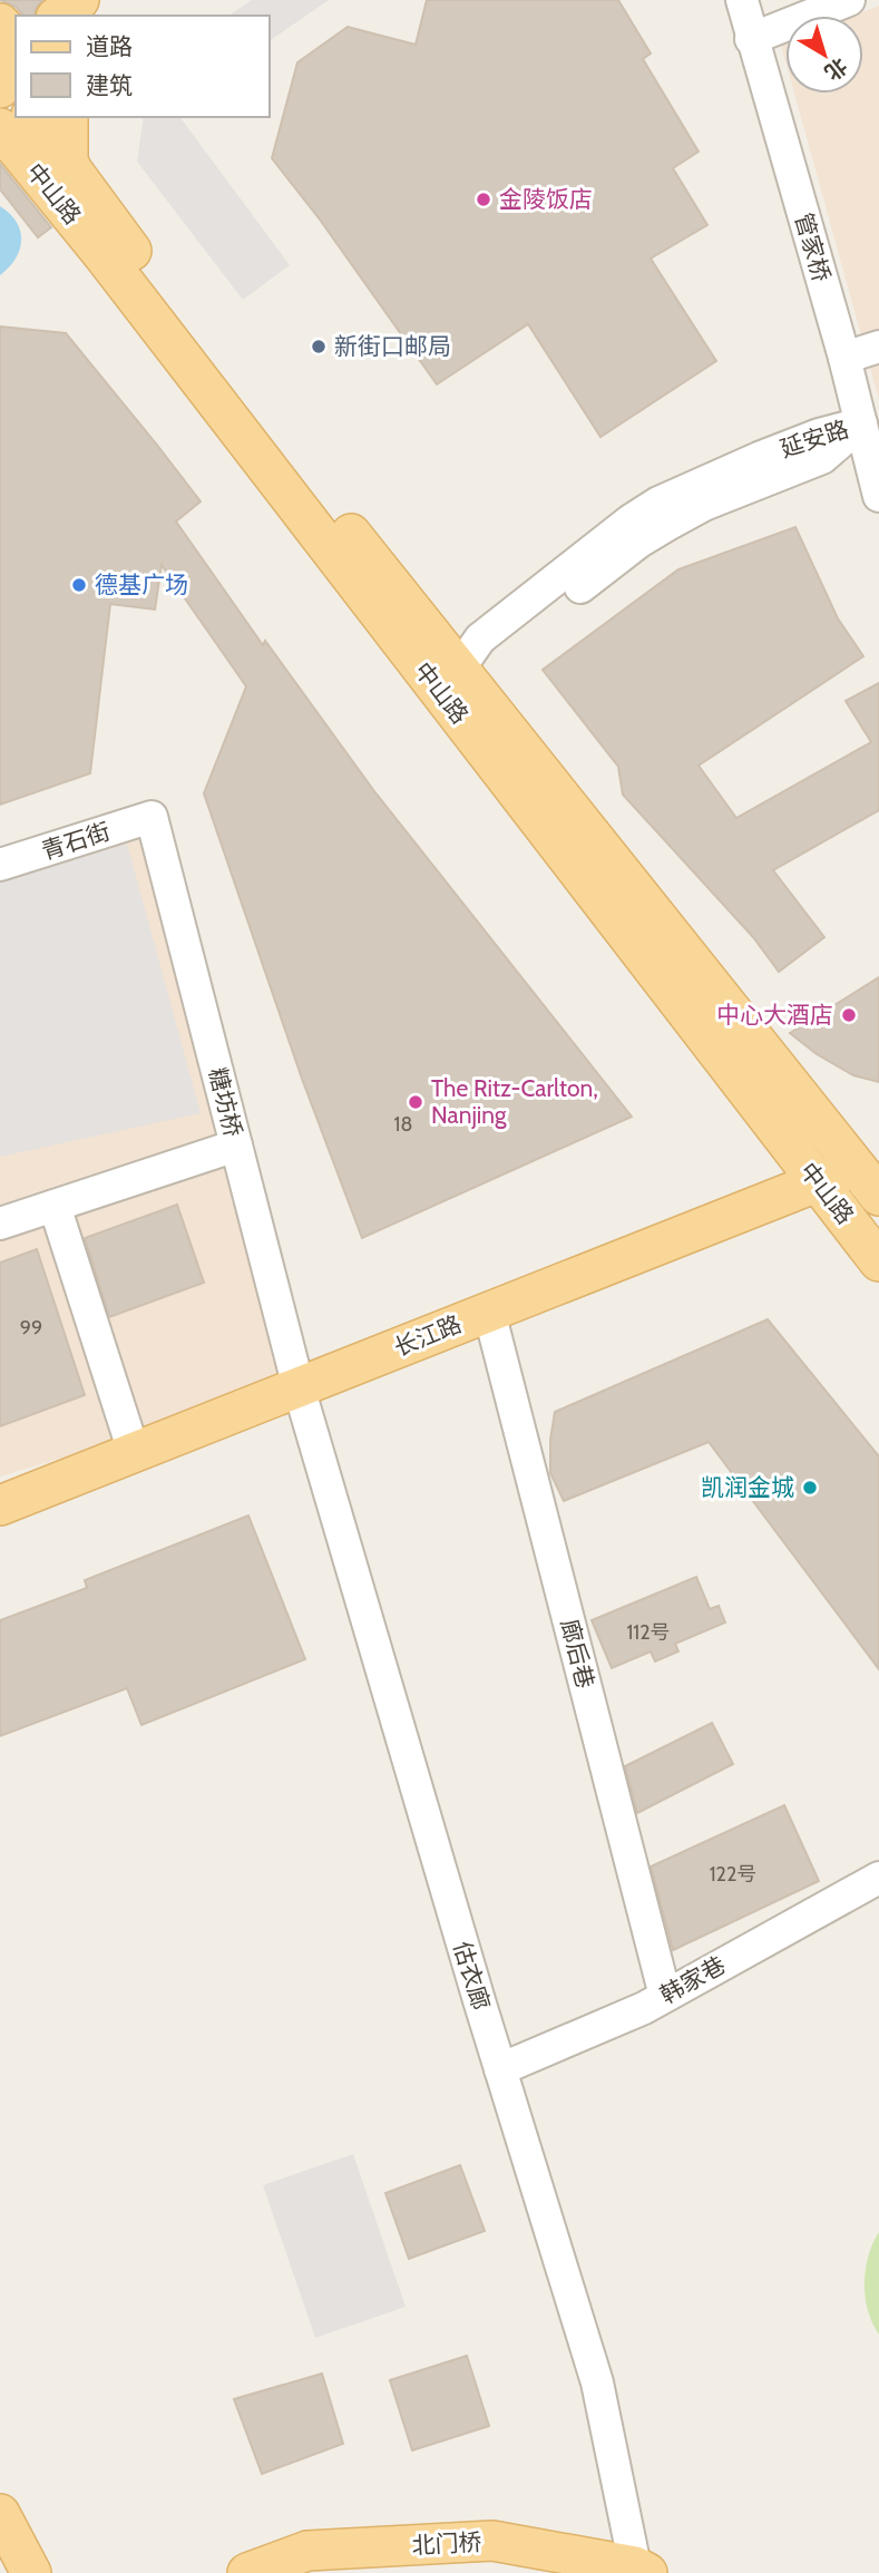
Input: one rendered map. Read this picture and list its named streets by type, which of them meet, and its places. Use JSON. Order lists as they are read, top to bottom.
{
  "streets": {
    "main road": ["中山路", "长江路", "北门桥"],
    "street": [
      "管家桥",
      "延安路",
      "青石街",
      "糖坊桥",
      "廊后巷",
      "估衣廊",
      "韩家巷"
    ]
  },
  "crossings": [
    ["中山路", "延安路"],
    ["中山路", "长江路"],
    ["管家桥", "延安路"],
    ["青石街", "糖坊桥"],
    ["糖坊桥", "长江路"],
    ["糖坊桥", "估衣廊"],
    ["长江路", "廊后巷"],
    ["长江路", "估衣廊"],
    ["廊后巷", "韩家巷"],
    ["估衣廊", "韩家巷"],
    ["估衣廊", "北门桥"]
  ],
  "places": [
    "金陵饭店",
    "新街口邮局",
    "德基广场",
    "中心大酒店",
    "The Ritz-Carlton, Nanjing",
    "凯润金城"
  ],
  "house_numbers": [
    "18",
    "99",
    "112号",
    "122号"
  ],
  "legend": ["道路", "建筑"],
  "north": "bottom right"
}
